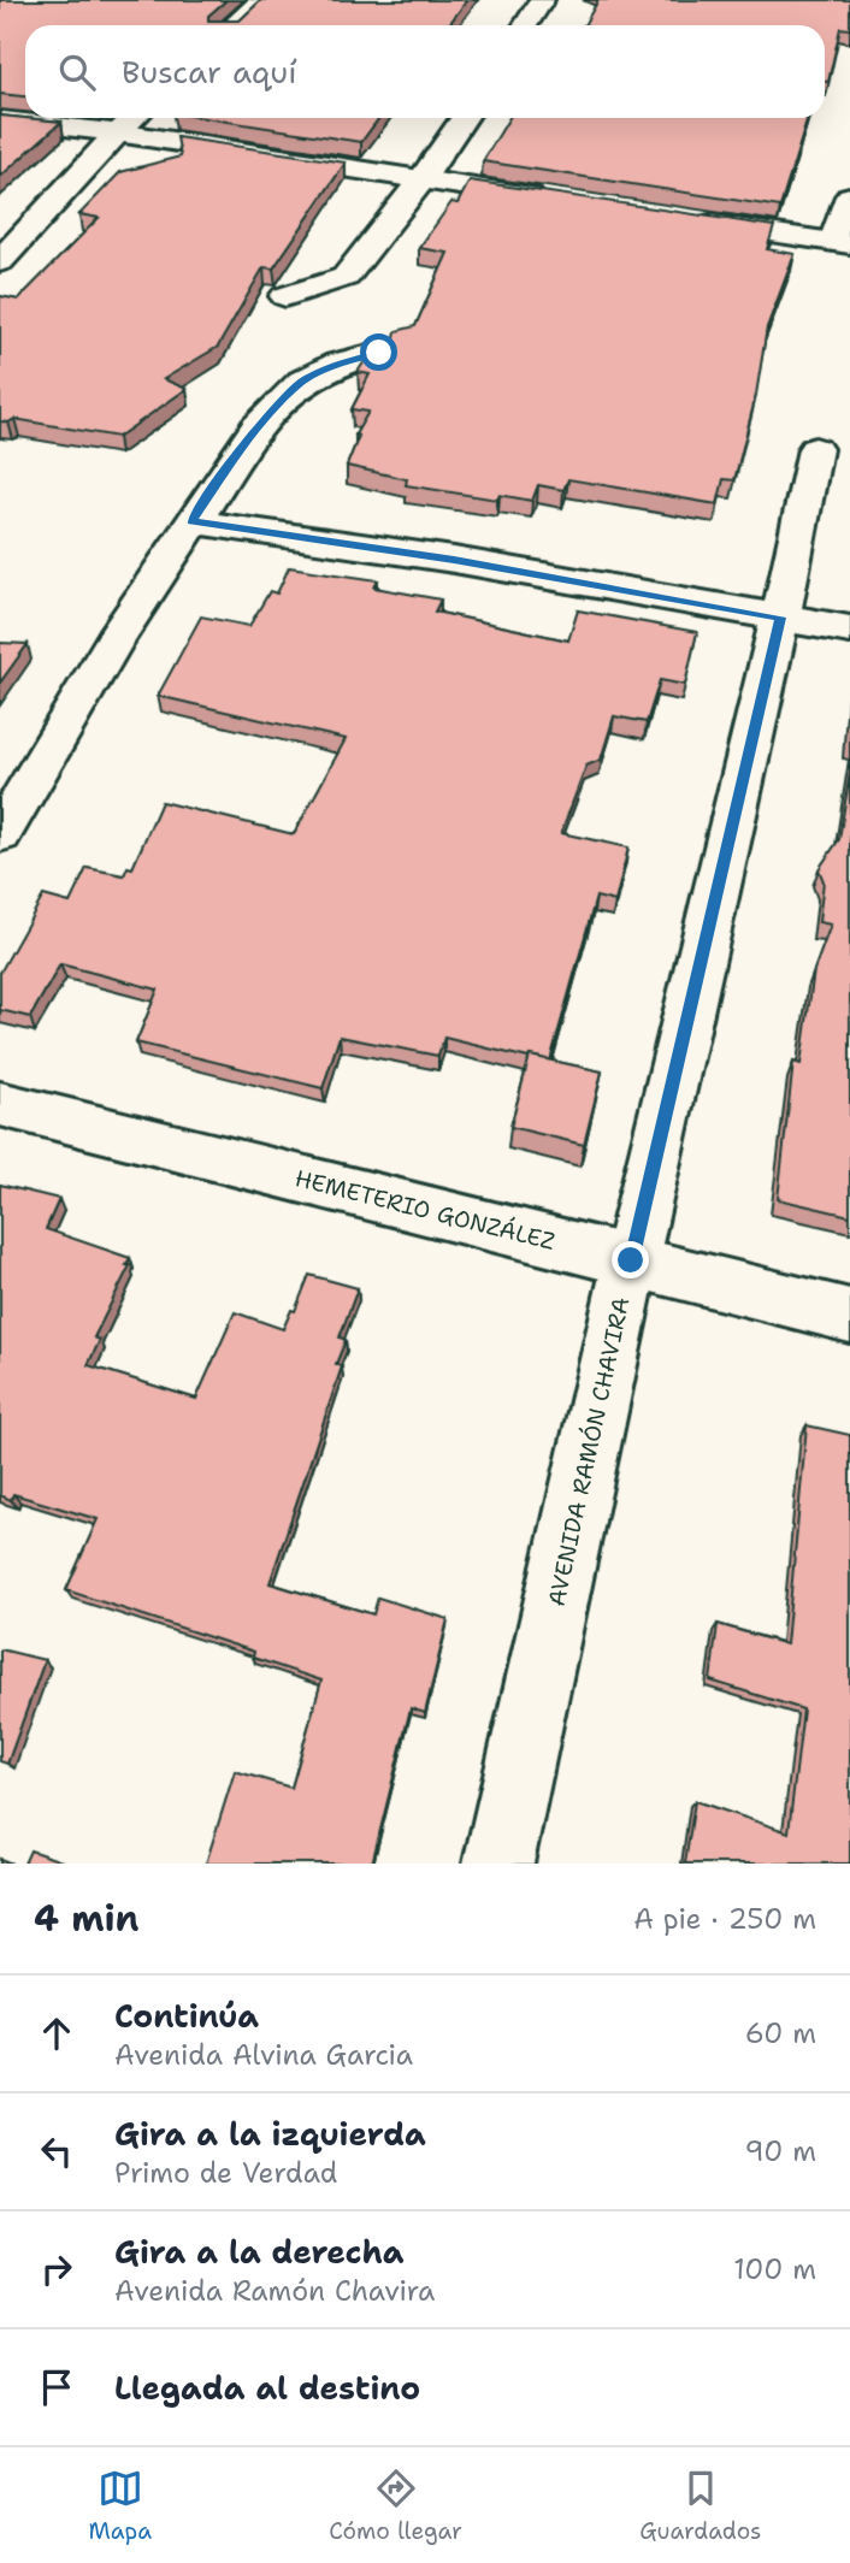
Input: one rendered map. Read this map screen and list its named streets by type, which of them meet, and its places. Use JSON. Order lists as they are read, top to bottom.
{
  "streets": {
    "street": ["HEMETERIO GONZÁLEZ", "AVENIDA RAMÓN CHAVIRA"]
  },
  "crossings": [
    ["HEMETERIO GONZÁLEZ", "AVENIDA RAMÓN CHAVIRA"]
  ],
  "page": {
    "search": "Buscar aquí",
    "heading": ["4 min", "A pie · 250 m"],
    "list": [
      ["Continúa", "Avenida Alvina Garcia", "60 m"],
      ["Gira a la izquierda", "Primo de Verdad", "90 m"],
      ["Gira a la derecha", "Avenida Ramón Chavira", "100 m"],
      "Llegada al destino"
    ],
    "nav": ["Mapa", "Cómo llegar", "Guardados"]
  }
}
